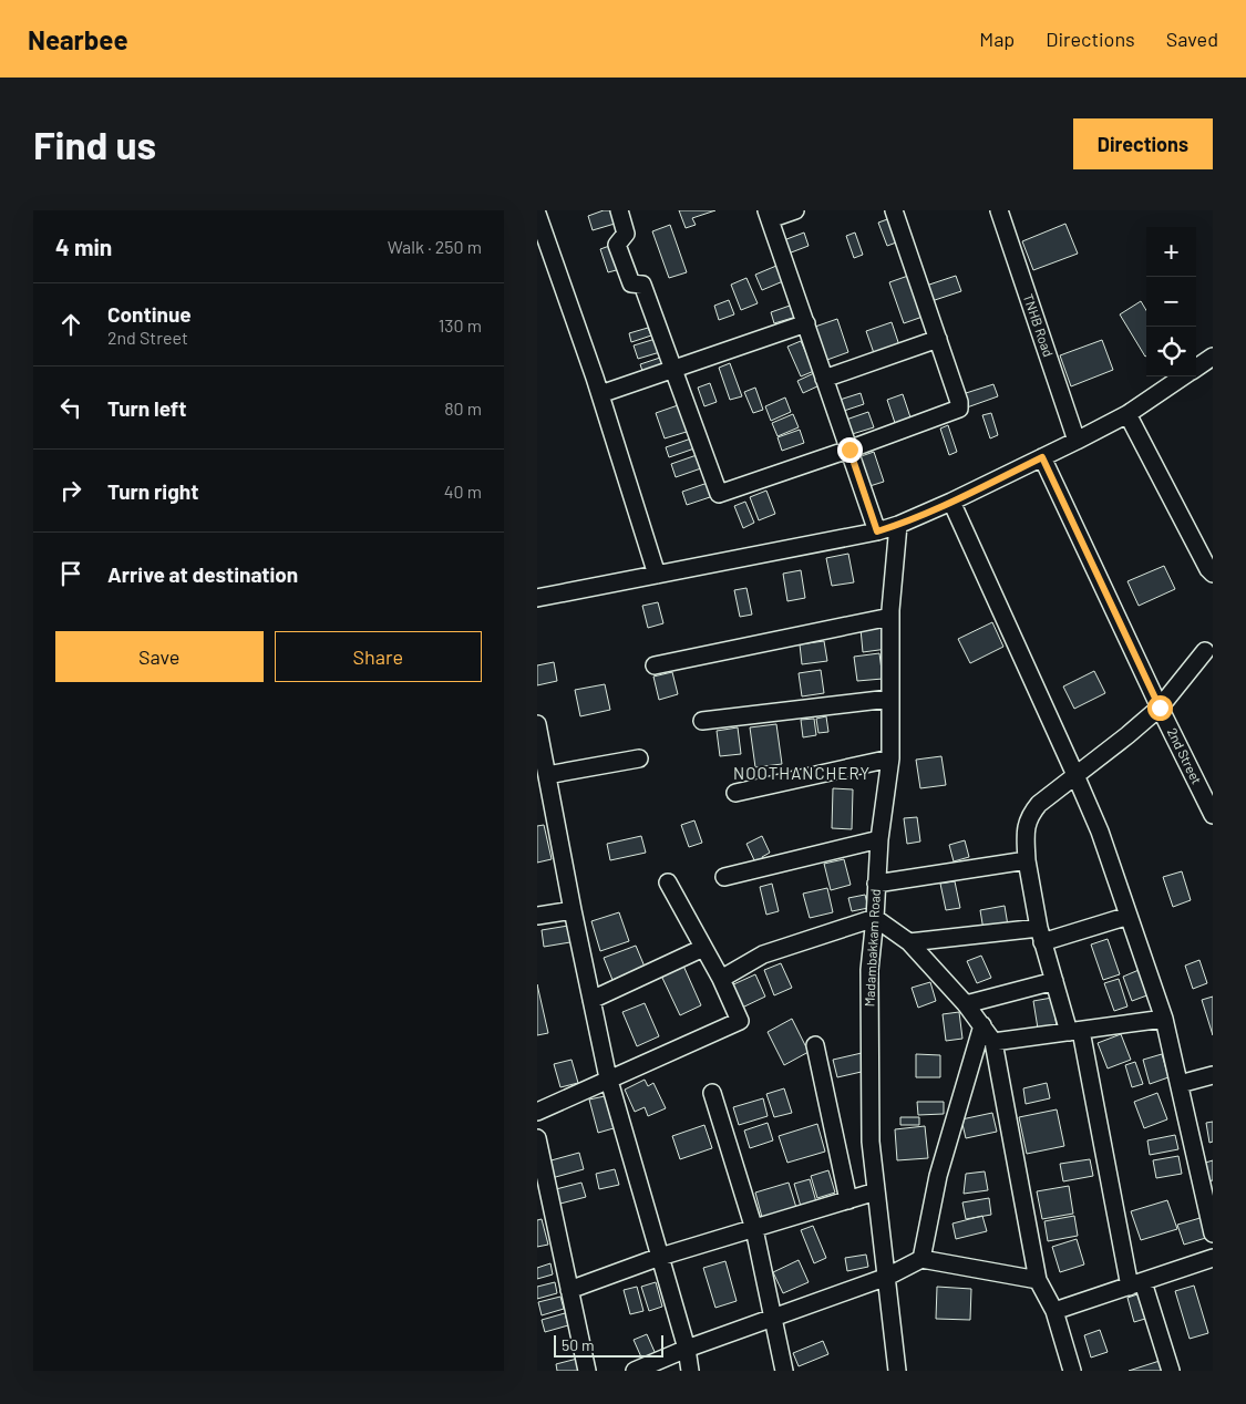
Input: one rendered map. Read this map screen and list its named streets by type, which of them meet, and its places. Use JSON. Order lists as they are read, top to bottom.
{
  "streets": {
    "street": ["TNHB Road", "2nd Street", "Madambakkam Road"]
  },
  "districts": ["NOOTHANCHERY"],
  "scale_bar": "50 m",
  "page": {
    "header": "Nearbee",
    "nav": ["Map", "Directions", "Saved"],
    "buttons": [
      "Directions",
      ["Save", "Share"]
    ],
    "title": "Find us",
    "heading": ["4 min", "Walk · 250 m"],
    "map_buttons": ["+", "−"],
    "list": [
      ["Continue", "2nd Street", "130 m"],
      ["Turn left", "80 m"],
      ["Turn right", "40 m"],
      "Arrive at destination"
    ],
    "scale": "50 m"
  }
}
